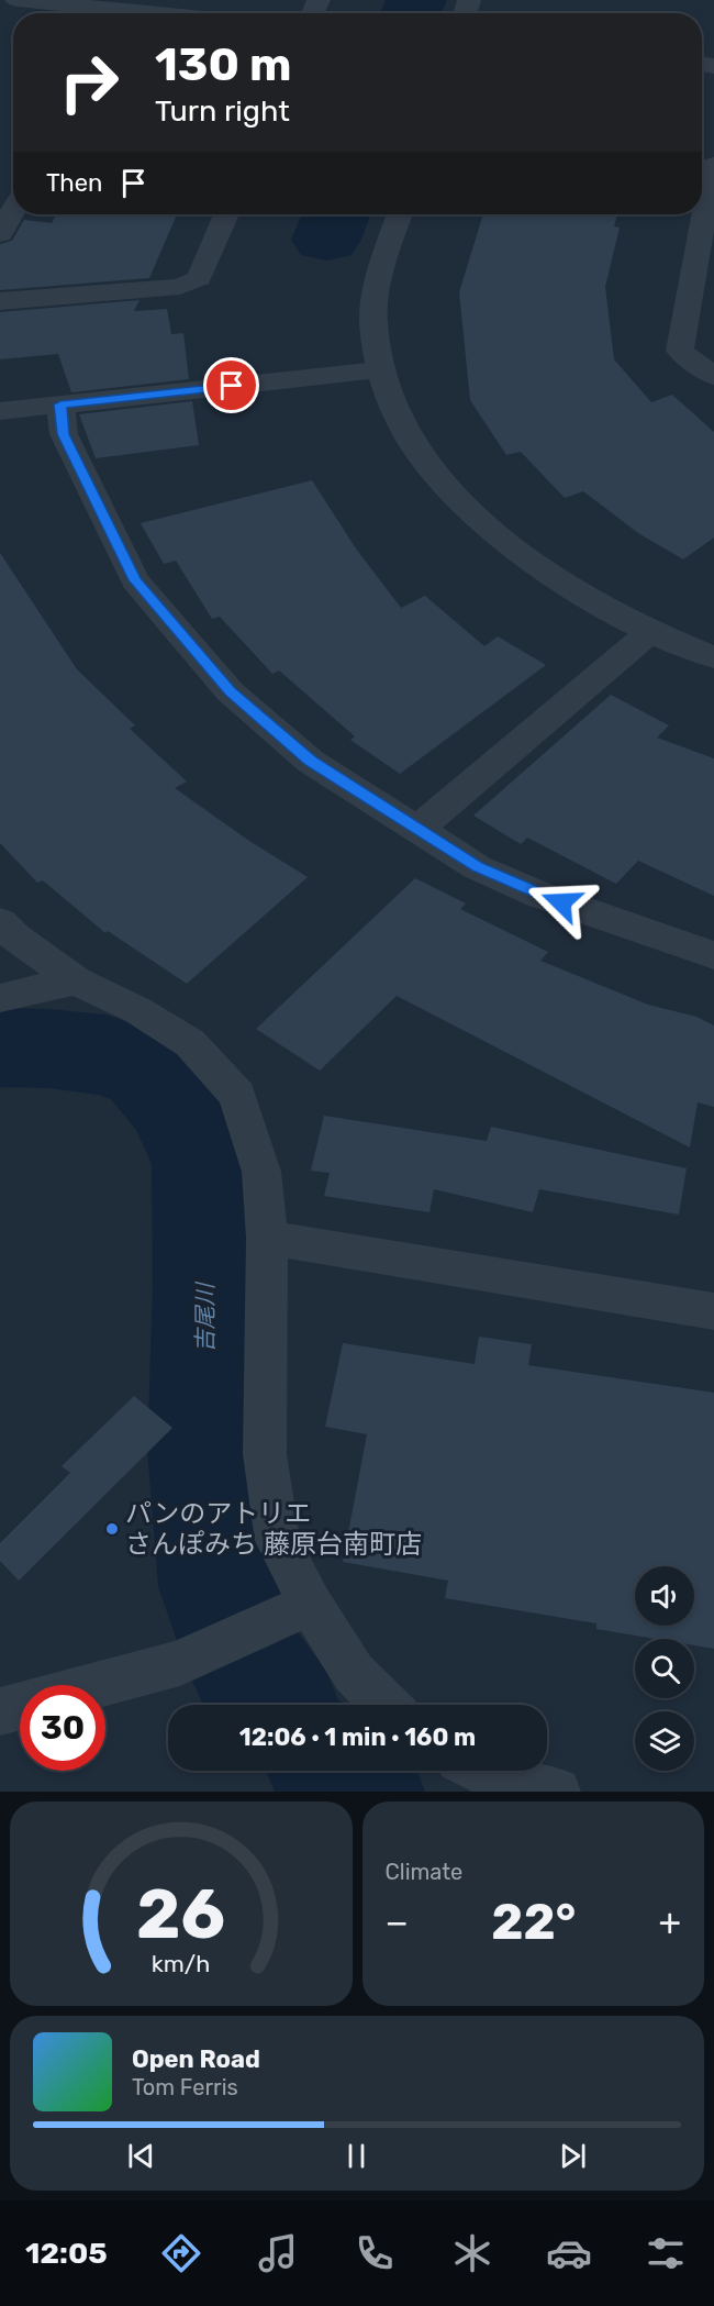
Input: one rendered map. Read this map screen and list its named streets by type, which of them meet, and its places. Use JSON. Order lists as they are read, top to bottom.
{
  "water": ["吉尾川"],
  "places": ["パンのアトリエ さんぽみち 藤原台南町店"],
  "page": {
    "turn": ["130 m", "Turn right"],
    "then": "Then",
    "limit": "30",
    "trip": "12:06 · 1 min · 160 m",
    "tile": "Climate",
    "heat": ["−", "22°", "+"],
    "song": ["Open Road", "Tom Ferris"],
    "tabs": "12:05",
    "gauge": ["26", "km/h"]
  }
}
